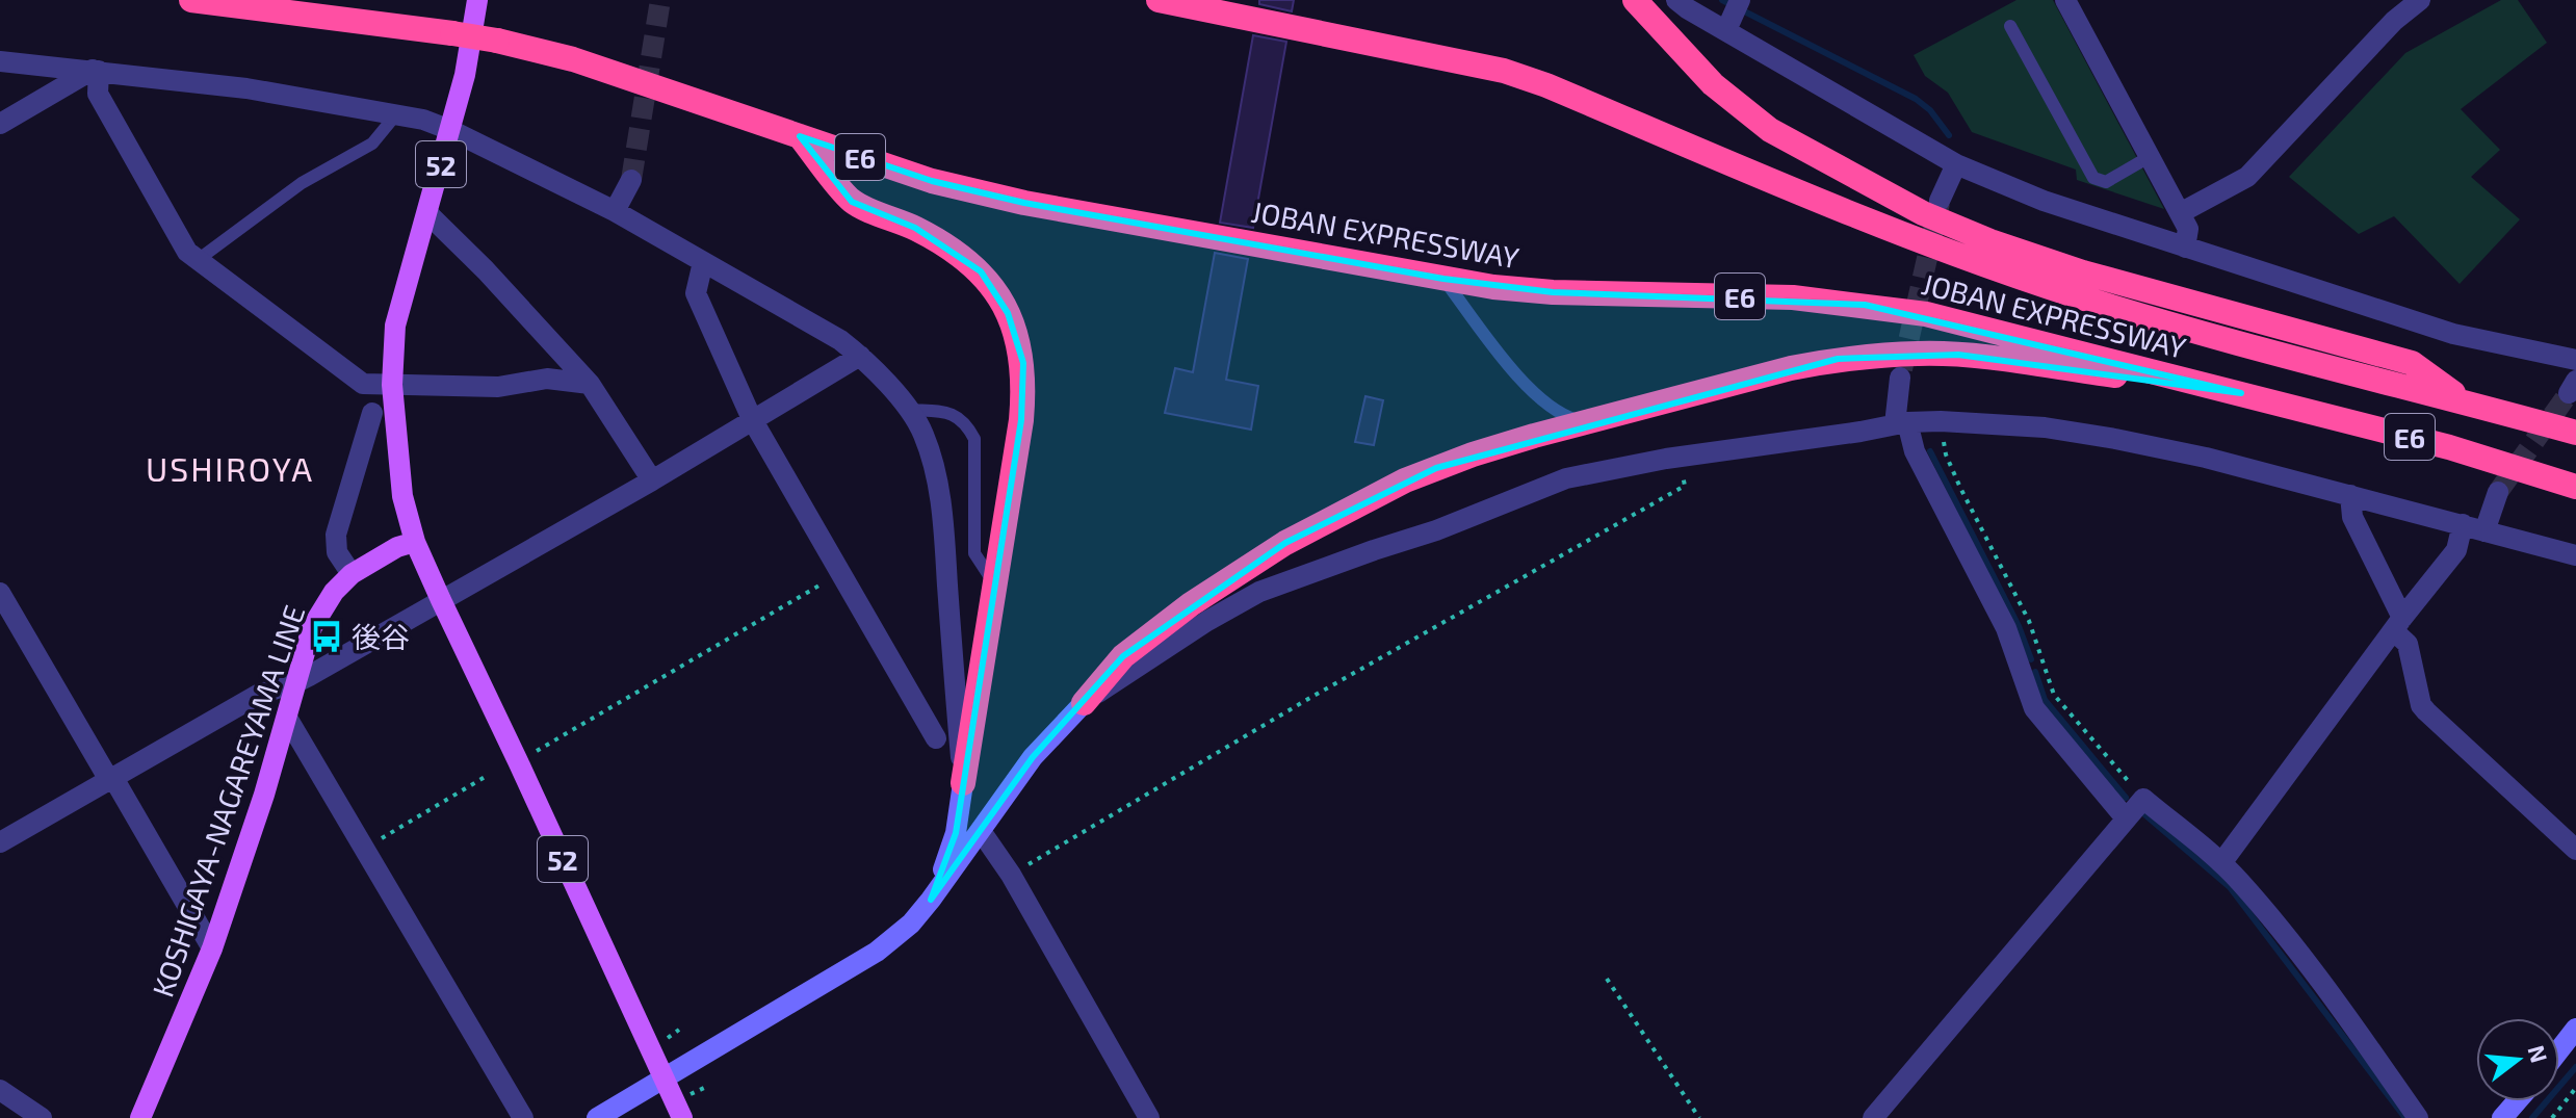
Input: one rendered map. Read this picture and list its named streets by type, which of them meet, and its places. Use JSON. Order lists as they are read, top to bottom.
{
  "streets": {
    "highway": ["E6", "JOBAN EXPRESSWAY"],
    "main road": ["52", "KOSHIGAYA-NAGAREYAMA LINE"]
  },
  "crossings": [
    ["52", "KOSHIGAYA-NAGAREYAMA LINE"]
  ],
  "districts": ["USHIROYA"],
  "places": {
    "bus stop": ["後谷"]
  },
  "north": "right"
}
